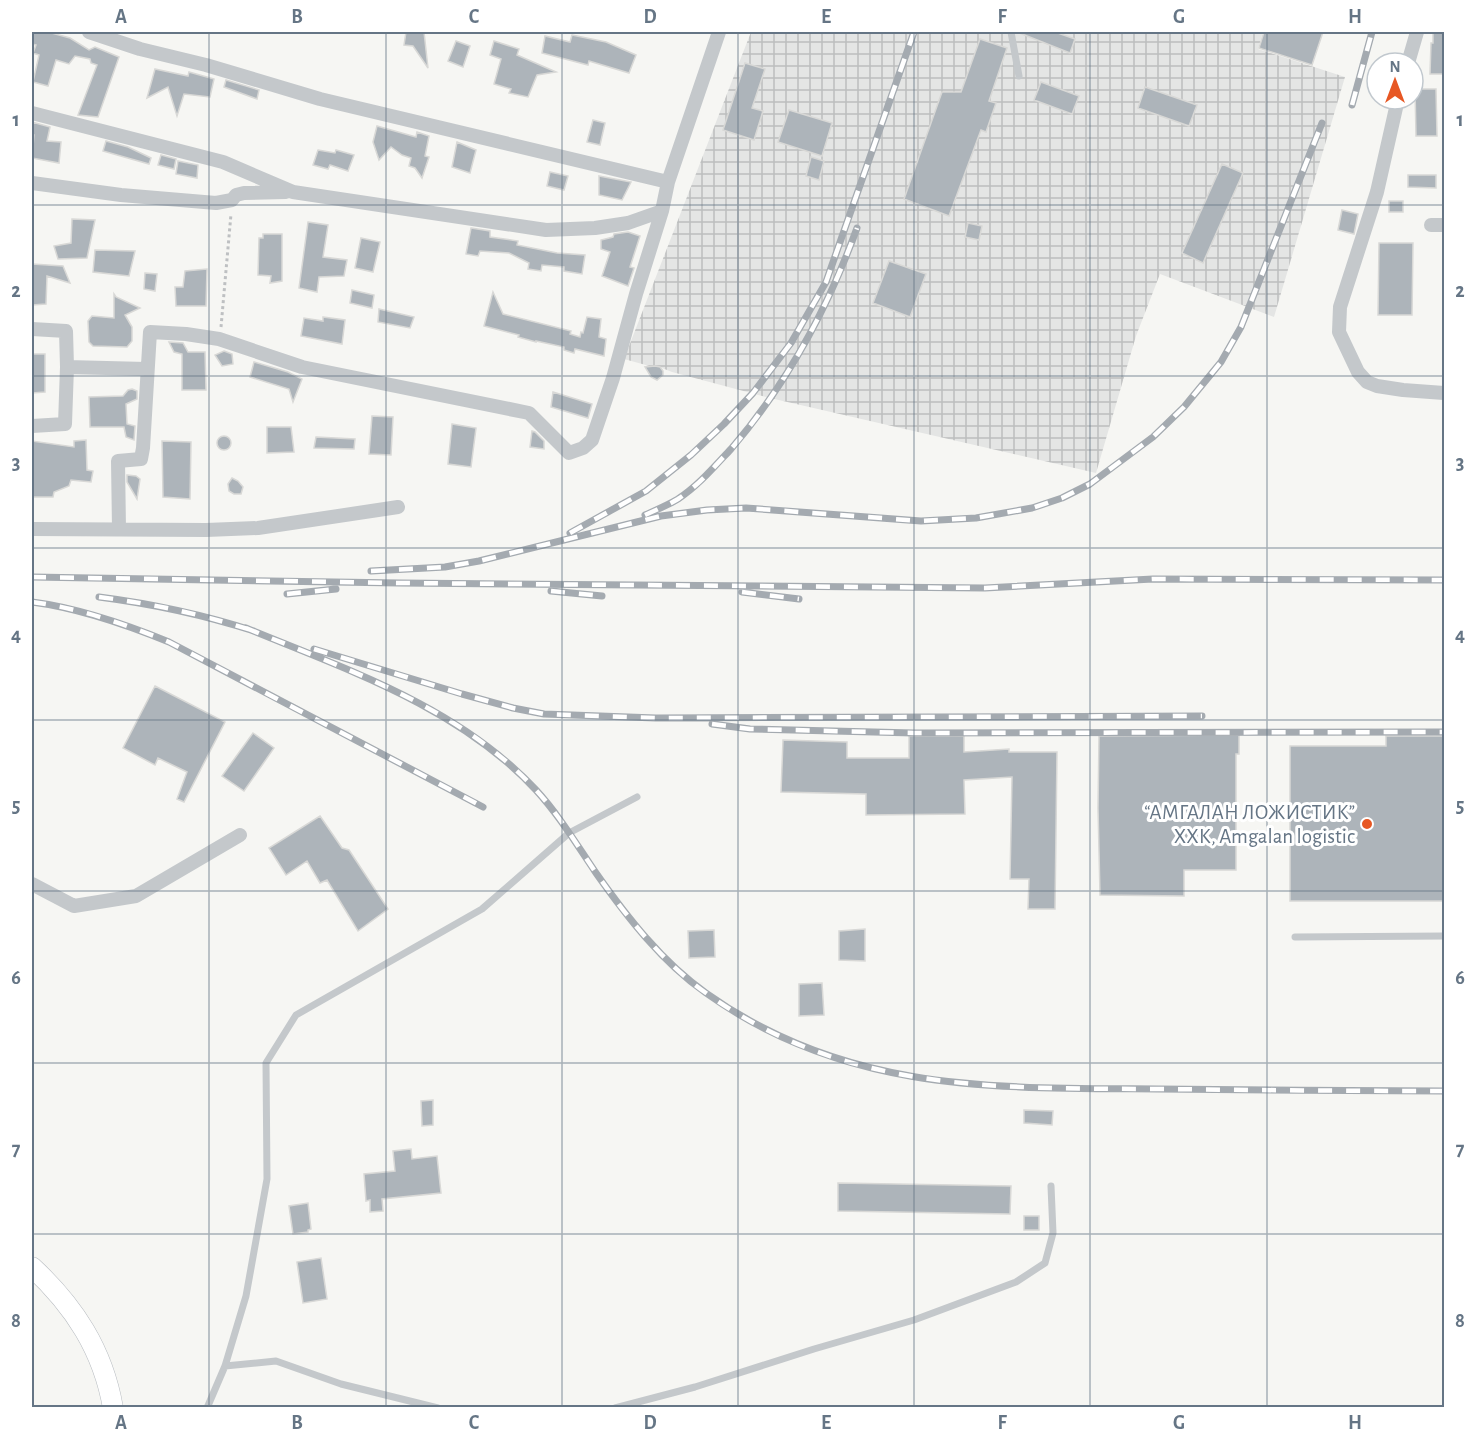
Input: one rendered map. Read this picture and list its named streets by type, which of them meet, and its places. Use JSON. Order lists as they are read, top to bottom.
{
  "places": ["“АМГАЛАН ЛОЖИСТИК” ХХК, Amgalan logistic"],
  "north": "top",
  "grid": {
    "columns": [
      "A",
      "B",
      "C",
      "D",
      "E",
      "F",
      "G",
      "H"
    ],
    "rows": [
      "1",
      "2",
      "3",
      "4",
      "5",
      "6",
      "7",
      "8"
    ]
  }
}
